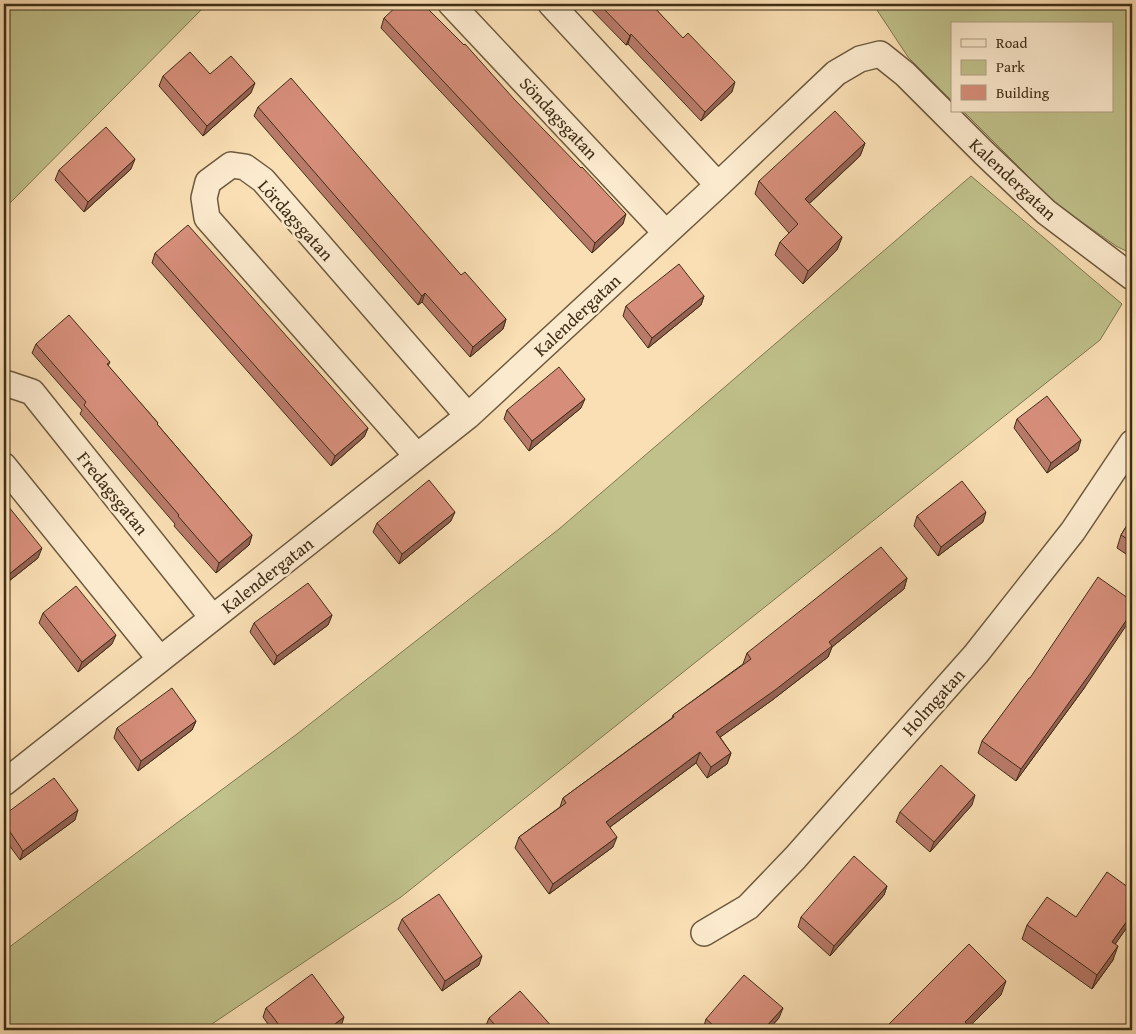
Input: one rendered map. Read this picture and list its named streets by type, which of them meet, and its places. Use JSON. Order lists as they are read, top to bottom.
{
  "streets": {
    "street": [
      "Söndagsgatan",
      "Kalendergatan",
      "Lördagsgatan",
      "Fredagsgatan",
      "Holmgatan"
    ]
  },
  "crossings": [
    ["Söndagsgatan", "Kalendergatan"],
    ["Kalendergatan", "Lördagsgatan"],
    ["Kalendergatan", "Fredagsgatan"]
  ],
  "legend": ["Road", "Park", "Building"]
}
